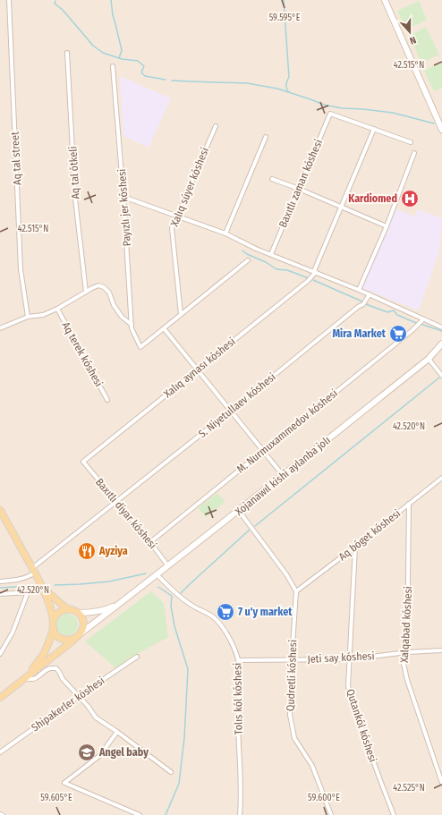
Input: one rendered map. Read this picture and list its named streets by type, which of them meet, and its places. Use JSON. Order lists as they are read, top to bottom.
{
  "streets": {
    "main road": ["Xojanawıl kishi aylanba jolı"],
    "street": [
      "Aq tal street",
      "Aq tal ótkeli",
      "Baxıtlı zaman kóshesi",
      "Xalıq súyer kóshesi",
      "Payızlı jer kóshesi",
      "Aq terek kóshesi",
      "Xalıq aynası kóshesi",
      "S. Niyetullaev kóshesi",
      "M. Nurmuxammedov kóshesi",
      "Baxıtlı diyar kóshesi",
      "Aq bóget kóshesi",
      "Xalqabad kóshesi",
      "Jeti say kóshesi",
      "Qudretli kóshesi",
      "Tolıs kól kóshesi",
      "Shipakerler kóshesi",
      "Qutankól kóshesi"
    ]
  },
  "crossings": [
    ["Baxıtlı zaman kóshesi", "Xalıq aynası kóshesi"],
    ["Xalıq aynası kóshesi", "Baxıtlı diyar kóshesi"],
    ["S. Niyetullaev kóshesi", "Baxıtlı diyar kóshesi"],
    ["M. Nurmuxammedov kóshesi", "Baxıtlı diyar kóshesi"],
    ["Xojanawıl kishi aylanba jolı", "Baxıtlı diyar kóshesi"],
    ["Xojanawıl kishi aylanba jolı", "Tolıs kól kóshesi"],
    ["Aq bóget kóshesi", "Xalqabad kóshesi"],
    ["Aq bóget kóshesi", "Qudretli kóshesi"],
    ["Aq bóget kóshesi", "Qutankól kóshesi"],
    ["Xalqabad kóshesi", "Jeti say kóshesi"],
    ["Jeti say kóshesi", "Qudretli kóshesi"],
    ["Jeti say kóshesi", "Tolıs kól kóshesi"],
    ["Jeti say kóshesi", "Qutankól kóshesi"]
  ],
  "places": {
    "hospital": ["Kardiomed"],
    "supermarket": ["Mira Market", "7 u'y market"],
    "restaurant": ["Ayziya"],
    "school or university": ["Angel baby"]
  },
  "north": "bottom",
  "coordinates": [
    "59.595°E",
    "42.515°N",
    "42.520°N",
    "42.525°N",
    "59.605°E",
    "59.600°E"
  ]
}
